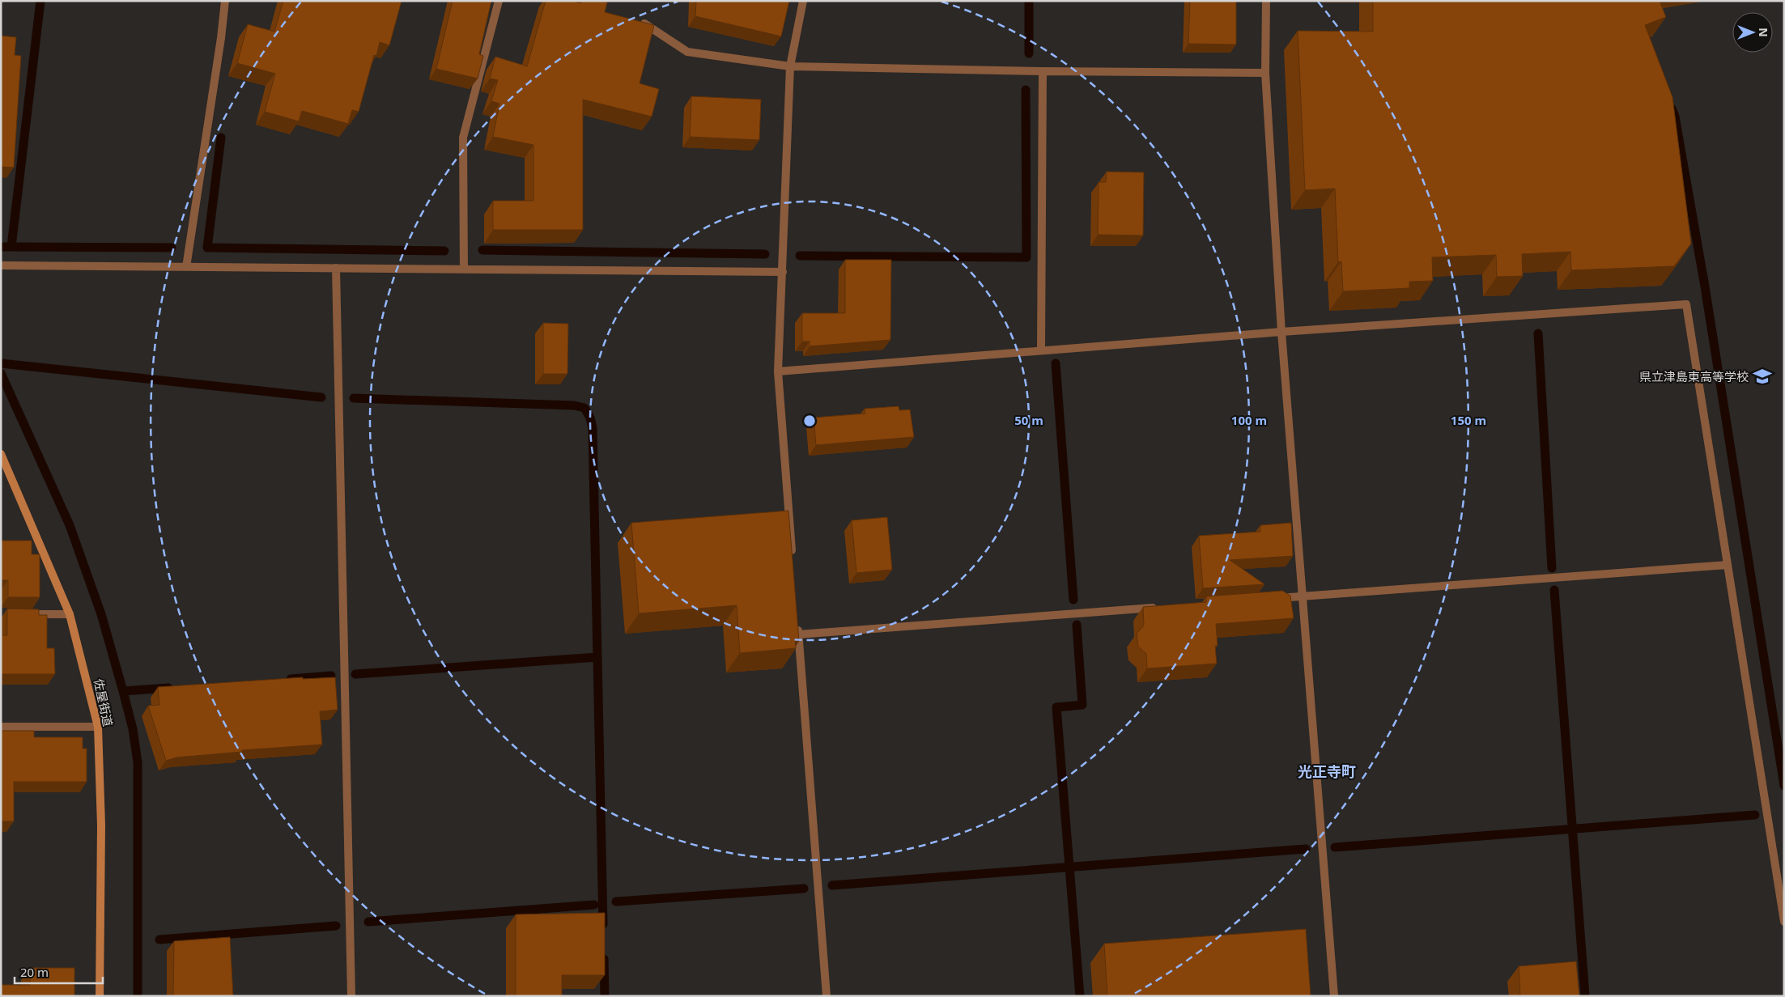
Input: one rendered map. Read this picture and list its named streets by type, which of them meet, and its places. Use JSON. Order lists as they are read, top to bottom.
{
  "streets": {
    "street": ["佐屋街道"]
  },
  "districts": ["光正寺町"],
  "places": {
    "school or university": ["県立津島東高等学校"]
  },
  "scale_bar": "20 m",
  "north": "right",
  "rings": ["50 m", "100 m", "150 m"]
}
